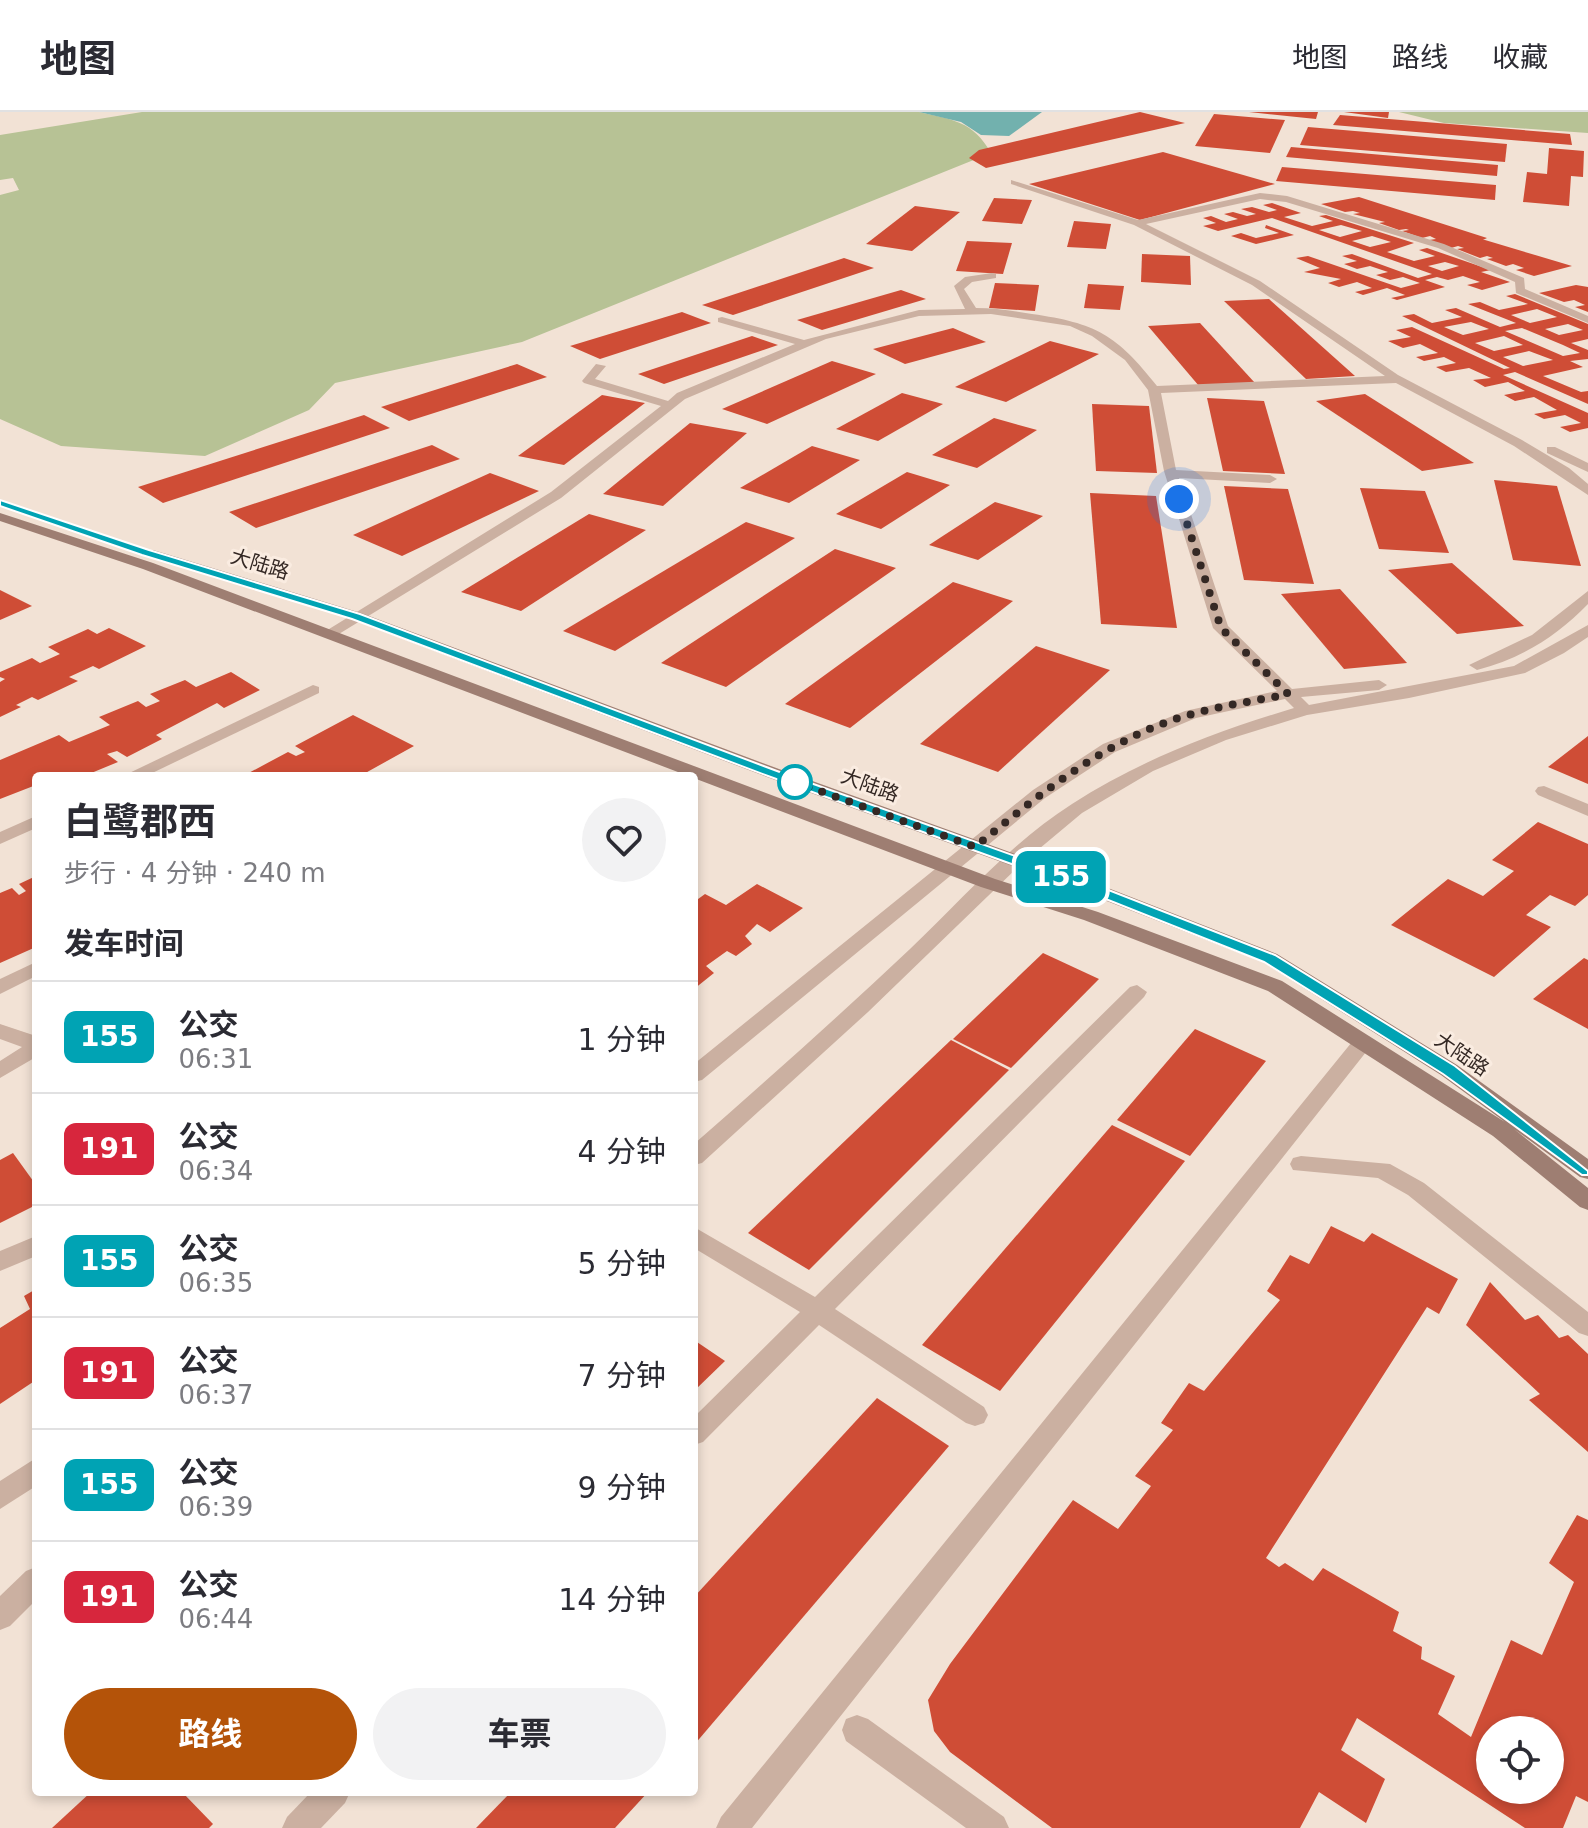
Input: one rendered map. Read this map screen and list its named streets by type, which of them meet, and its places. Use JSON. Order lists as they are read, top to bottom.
{
  "streets": {
    "main road": ["大陆路"]
  },
  "lines": ["bus line 155"],
  "page": {
    "header": "地图",
    "nav": ["地图", "路线", "收藏"],
    "on_map": "155",
    "heading": [
      ["白鹭郡西", "步行 · 4 分钟 · 240 m"],
      "发车时间"
    ],
    "list": [
      {
        "mark": "155",
        "name": "公交",
        "note": "06:31",
        "value": "1 分钟"
      },
      {
        "mark": "191",
        "name": "公交",
        "note": "06:34",
        "value": "4 分钟"
      },
      {
        "mark": "155",
        "name": "公交",
        "note": "06:35",
        "value": "5 分钟"
      },
      {
        "mark": "191",
        "name": "公交",
        "note": "06:37",
        "value": "7 分钟"
      },
      {
        "mark": "155",
        "name": "公交",
        "note": "06:39",
        "value": "9 分钟"
      },
      {
        "mark": "191",
        "name": "公交",
        "note": "06:44",
        "value": "14 分钟"
      }
    ],
    "buttons": ["路线", "车票"]
  }
}
